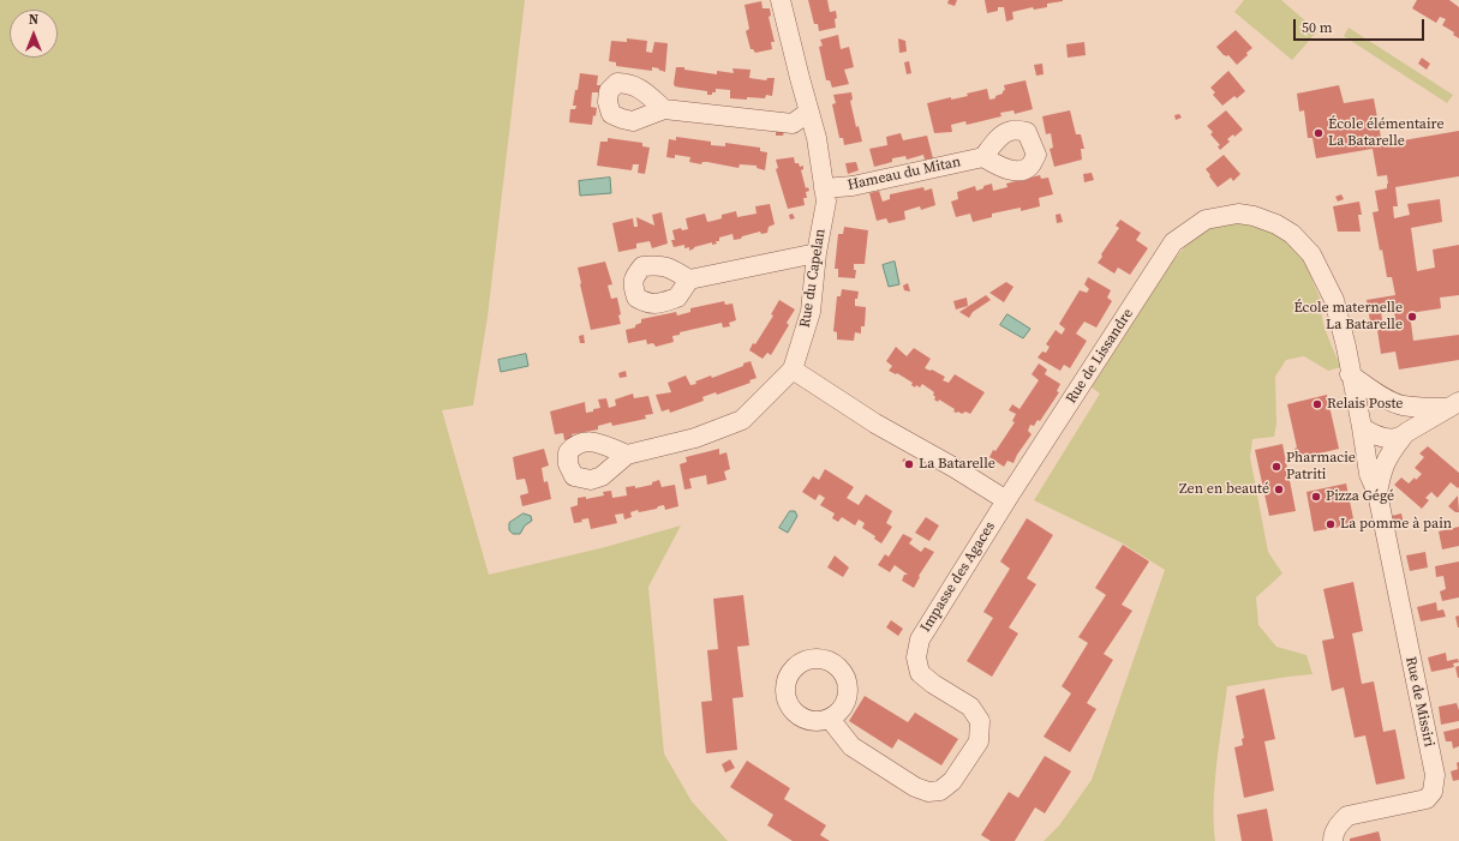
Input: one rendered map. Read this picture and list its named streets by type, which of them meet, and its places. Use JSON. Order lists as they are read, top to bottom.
{
  "streets": {
    "street": [
      "Hameau du Mitan",
      "Rue du Capelan",
      "Rue de Lissandre",
      "Impasse des Agaces",
      "Rue de Missiri"
    ]
  },
  "crossings": [
    ["Hameau du Mitan", "Rue du Capelan"],
    ["Rue de Lissandre", "Impasse des Agaces"],
    ["Rue de Lissandre", "Rue de Missiri"]
  ],
  "places": [
    "École élémentaire La Batarelle",
    "École maternelle La Batarelle",
    "Relais Poste",
    "La Batarelle",
    "Pharmacie Patriti",
    "Zen en beauté",
    "Pizza Gégé",
    "La pomme à pain"
  ],
  "scale_bar": "50 m",
  "north": "top"
}
